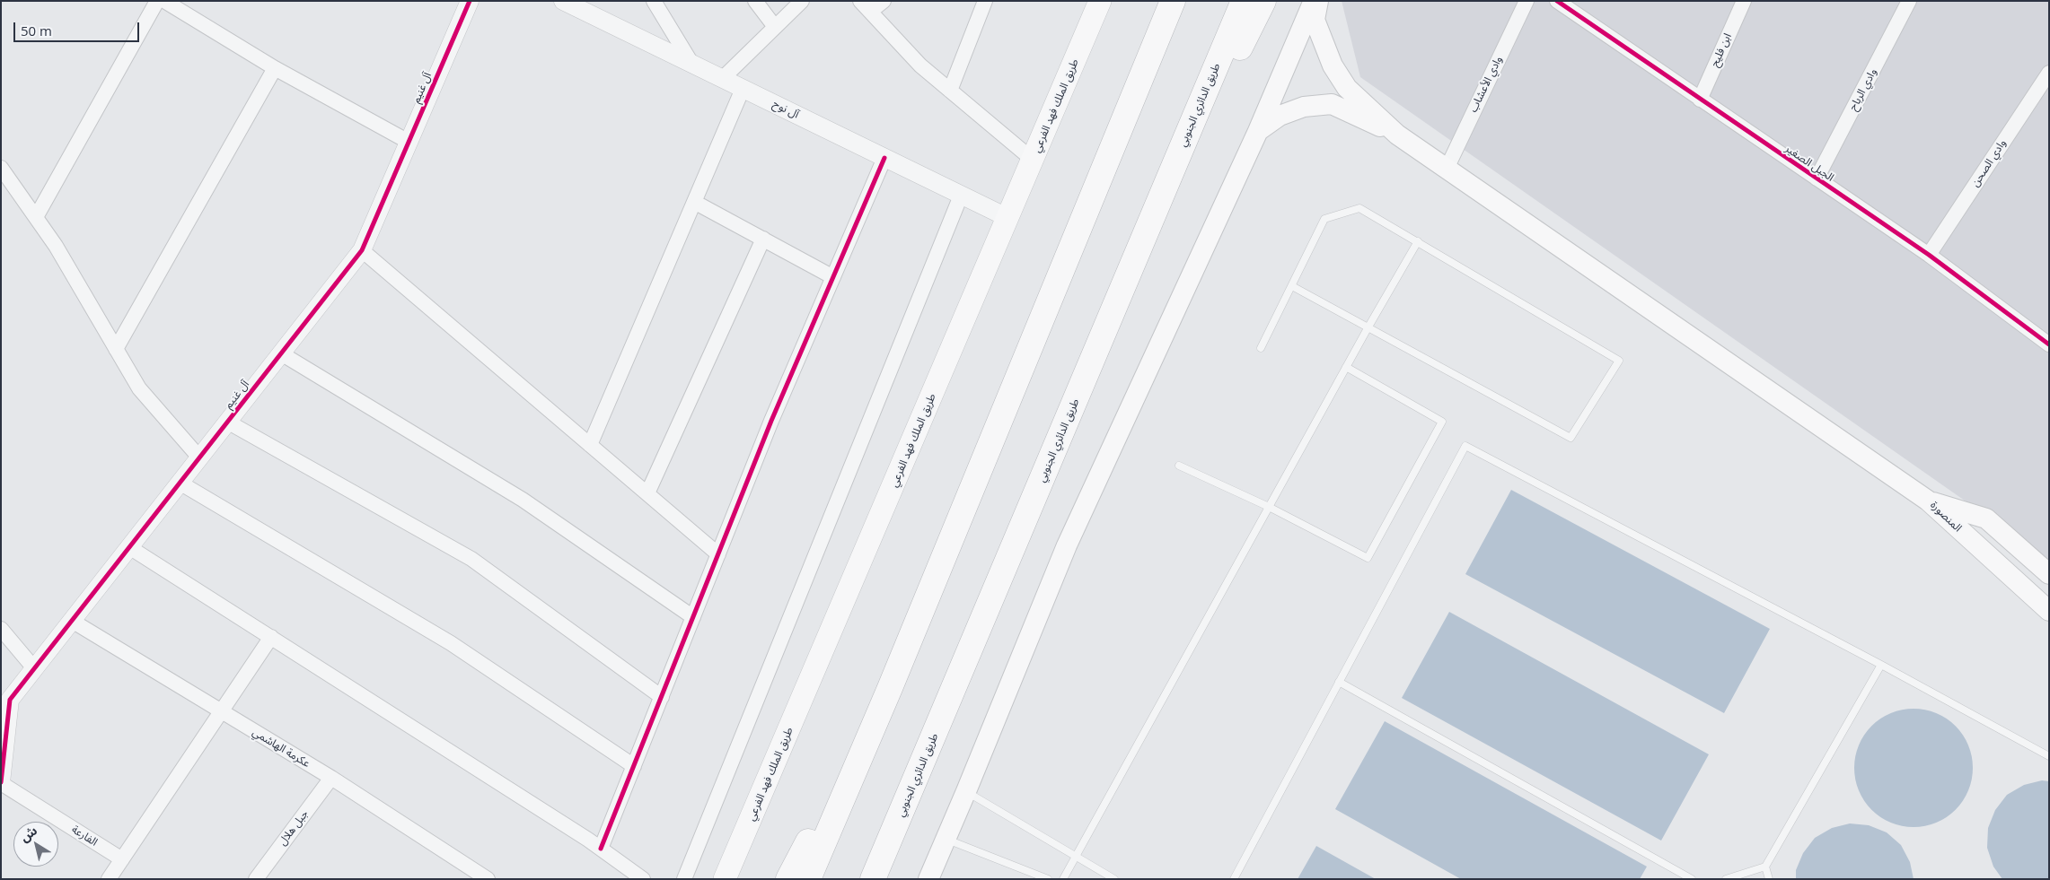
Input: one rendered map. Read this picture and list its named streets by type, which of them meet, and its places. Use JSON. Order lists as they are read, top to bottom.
{
  "streets": {
    "highway": ["طريق الدائري الجنوبي"],
    "main road": ["طريق الملك فهد الفرعي", "المنصورة"],
    "street": [
      "ابن فليح",
      "وادي الأعشاب",
      "آل غنيم",
      "وادي الرباح",
      "آل نوح",
      "الجبل الصغير",
      "وادي الصحن",
      "عكرمة الهاشمي",
      "جبل هلال",
      "الفارعة"
    ]
  },
  "crossings": [
    ["ابن فليح", "الجبل الصغير"],
    ["آل غنيم", "عكرمة الهاشمي"],
    ["آل غنيم", "الفارعة"],
    ["وادي الرباح", "الجبل الصغير"],
    ["طريق الملك فهد الفرعي", "آل نوح"],
    ["الجبل الصغير", "وادي الصحن"],
    ["عكرمة الهاشمي", "جبل هلال"]
  ],
  "scale_bar": "50 m",
  "north": "top left"
}
